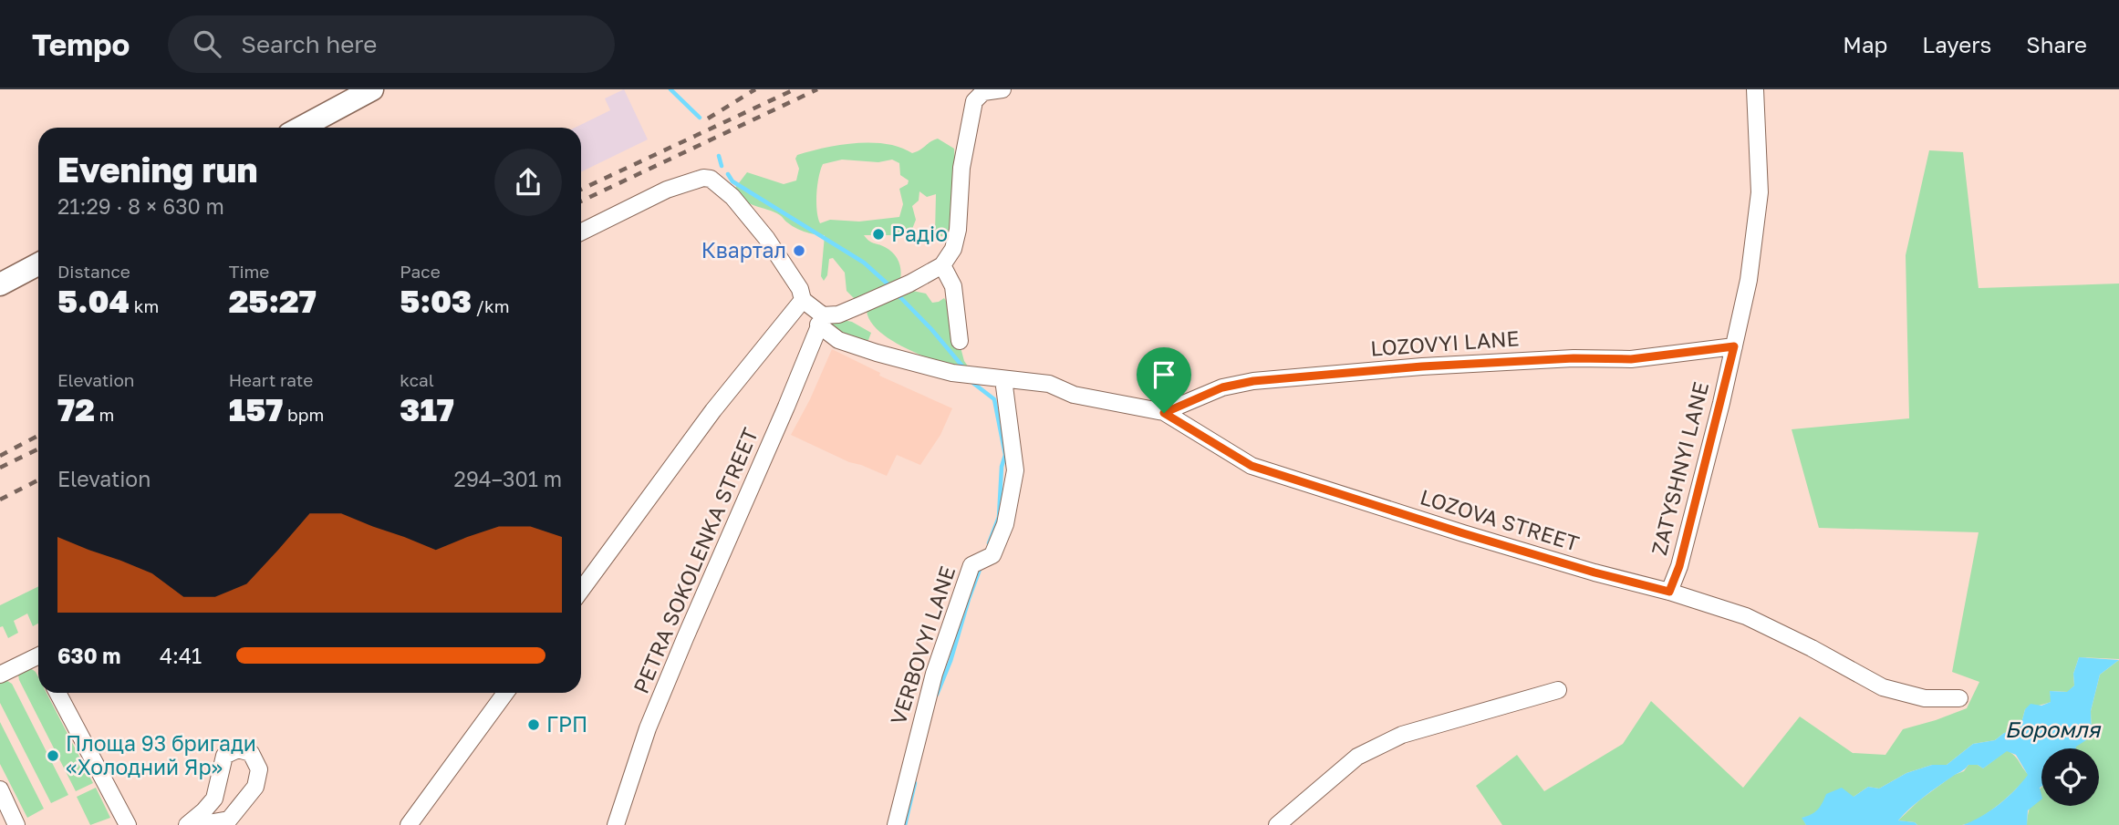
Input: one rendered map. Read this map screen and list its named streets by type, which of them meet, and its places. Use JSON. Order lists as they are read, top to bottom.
{
  "streets": {
    "street": [
      "LOZOVYI LANE",
      "ZATYSHNYI LANE",
      "LOZOVA STREET",
      "PETRA SOKOLENKA STREET",
      "VERBOVYI LANE"
    ]
  },
  "crossings": [
    ["LOZOVYI LANE", "ZATYSHNYI LANE"],
    ["LOZOVYI LANE", "LOZOVA STREET"],
    ["ZATYSHNYI LANE", "LOZOVA STREET"],
    ["LOZOVA STREET", "PETRA SOKOLENKA STREET"],
    ["LOZOVA STREET", "VERBOVYI LANE"]
  ],
  "water": ["Боромля"],
  "places": [
    "Радіо",
    "Квартал",
    "ГРП",
    "Площа 93 бригади «Холодний Яр»"
  ],
  "page": {
    "header": "Tempo",
    "search": "Search here",
    "nav": ["Map", "Layers", "Share"],
    "heading": ["Evening run", "21:29 · 8 × 630 m"],
    "stats": [
      ["Distance", "5.04 km"],
      ["Time", "25:27"],
      ["Pace", "5:03 /km"],
      ["Elevation", "72 m"],
      ["Heart rate", "157 bpm"],
      ["kcal", "317"]
    ],
    "chart": ["Elevation", "294–301 m"],
    "list": [
      {
        "name": "630 m",
        "note": "4:41"
      }
    ]
  }
}
